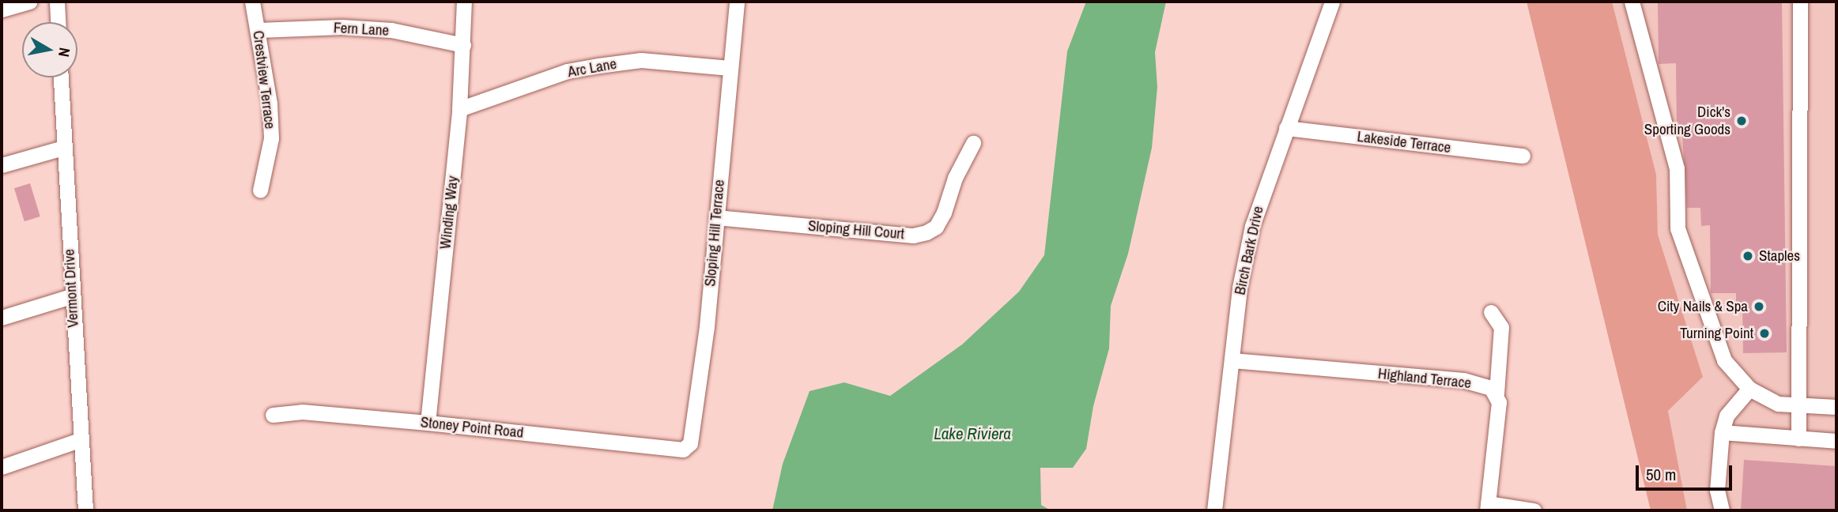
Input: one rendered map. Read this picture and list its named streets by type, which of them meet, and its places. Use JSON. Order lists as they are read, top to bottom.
{
  "streets": {
    "street": [
      "Fern Lane",
      "Arc Lane",
      "Crestview Terrace",
      "Lakeside Terrace",
      "Winding Way",
      "Sloping Hill Court",
      "Sloping Hill Terrace",
      "Birch Bark Drive",
      "Vermont Drive",
      "Highland Terrace",
      "Stoney Point Road"
    ]
  },
  "crossings": [
    ["Fern Lane", "Crestview Terrace"],
    ["Fern Lane", "Winding Way"],
    ["Arc Lane", "Winding Way"],
    ["Arc Lane", "Sloping Hill Terrace"],
    ["Lakeside Terrace", "Birch Bark Drive"],
    ["Winding Way", "Stoney Point Road"],
    ["Sloping Hill Court", "Sloping Hill Terrace"],
    ["Sloping Hill Terrace", "Stoney Point Road"],
    ["Birch Bark Drive", "Highland Terrace"]
  ],
  "water": ["Lake Riviera"],
  "places": [
    "Dick's Sporting Goods",
    "Staples",
    "City Nails & Spa",
    "Turning Point"
  ],
  "scale_bar": "50 m",
  "north": "right"
}
